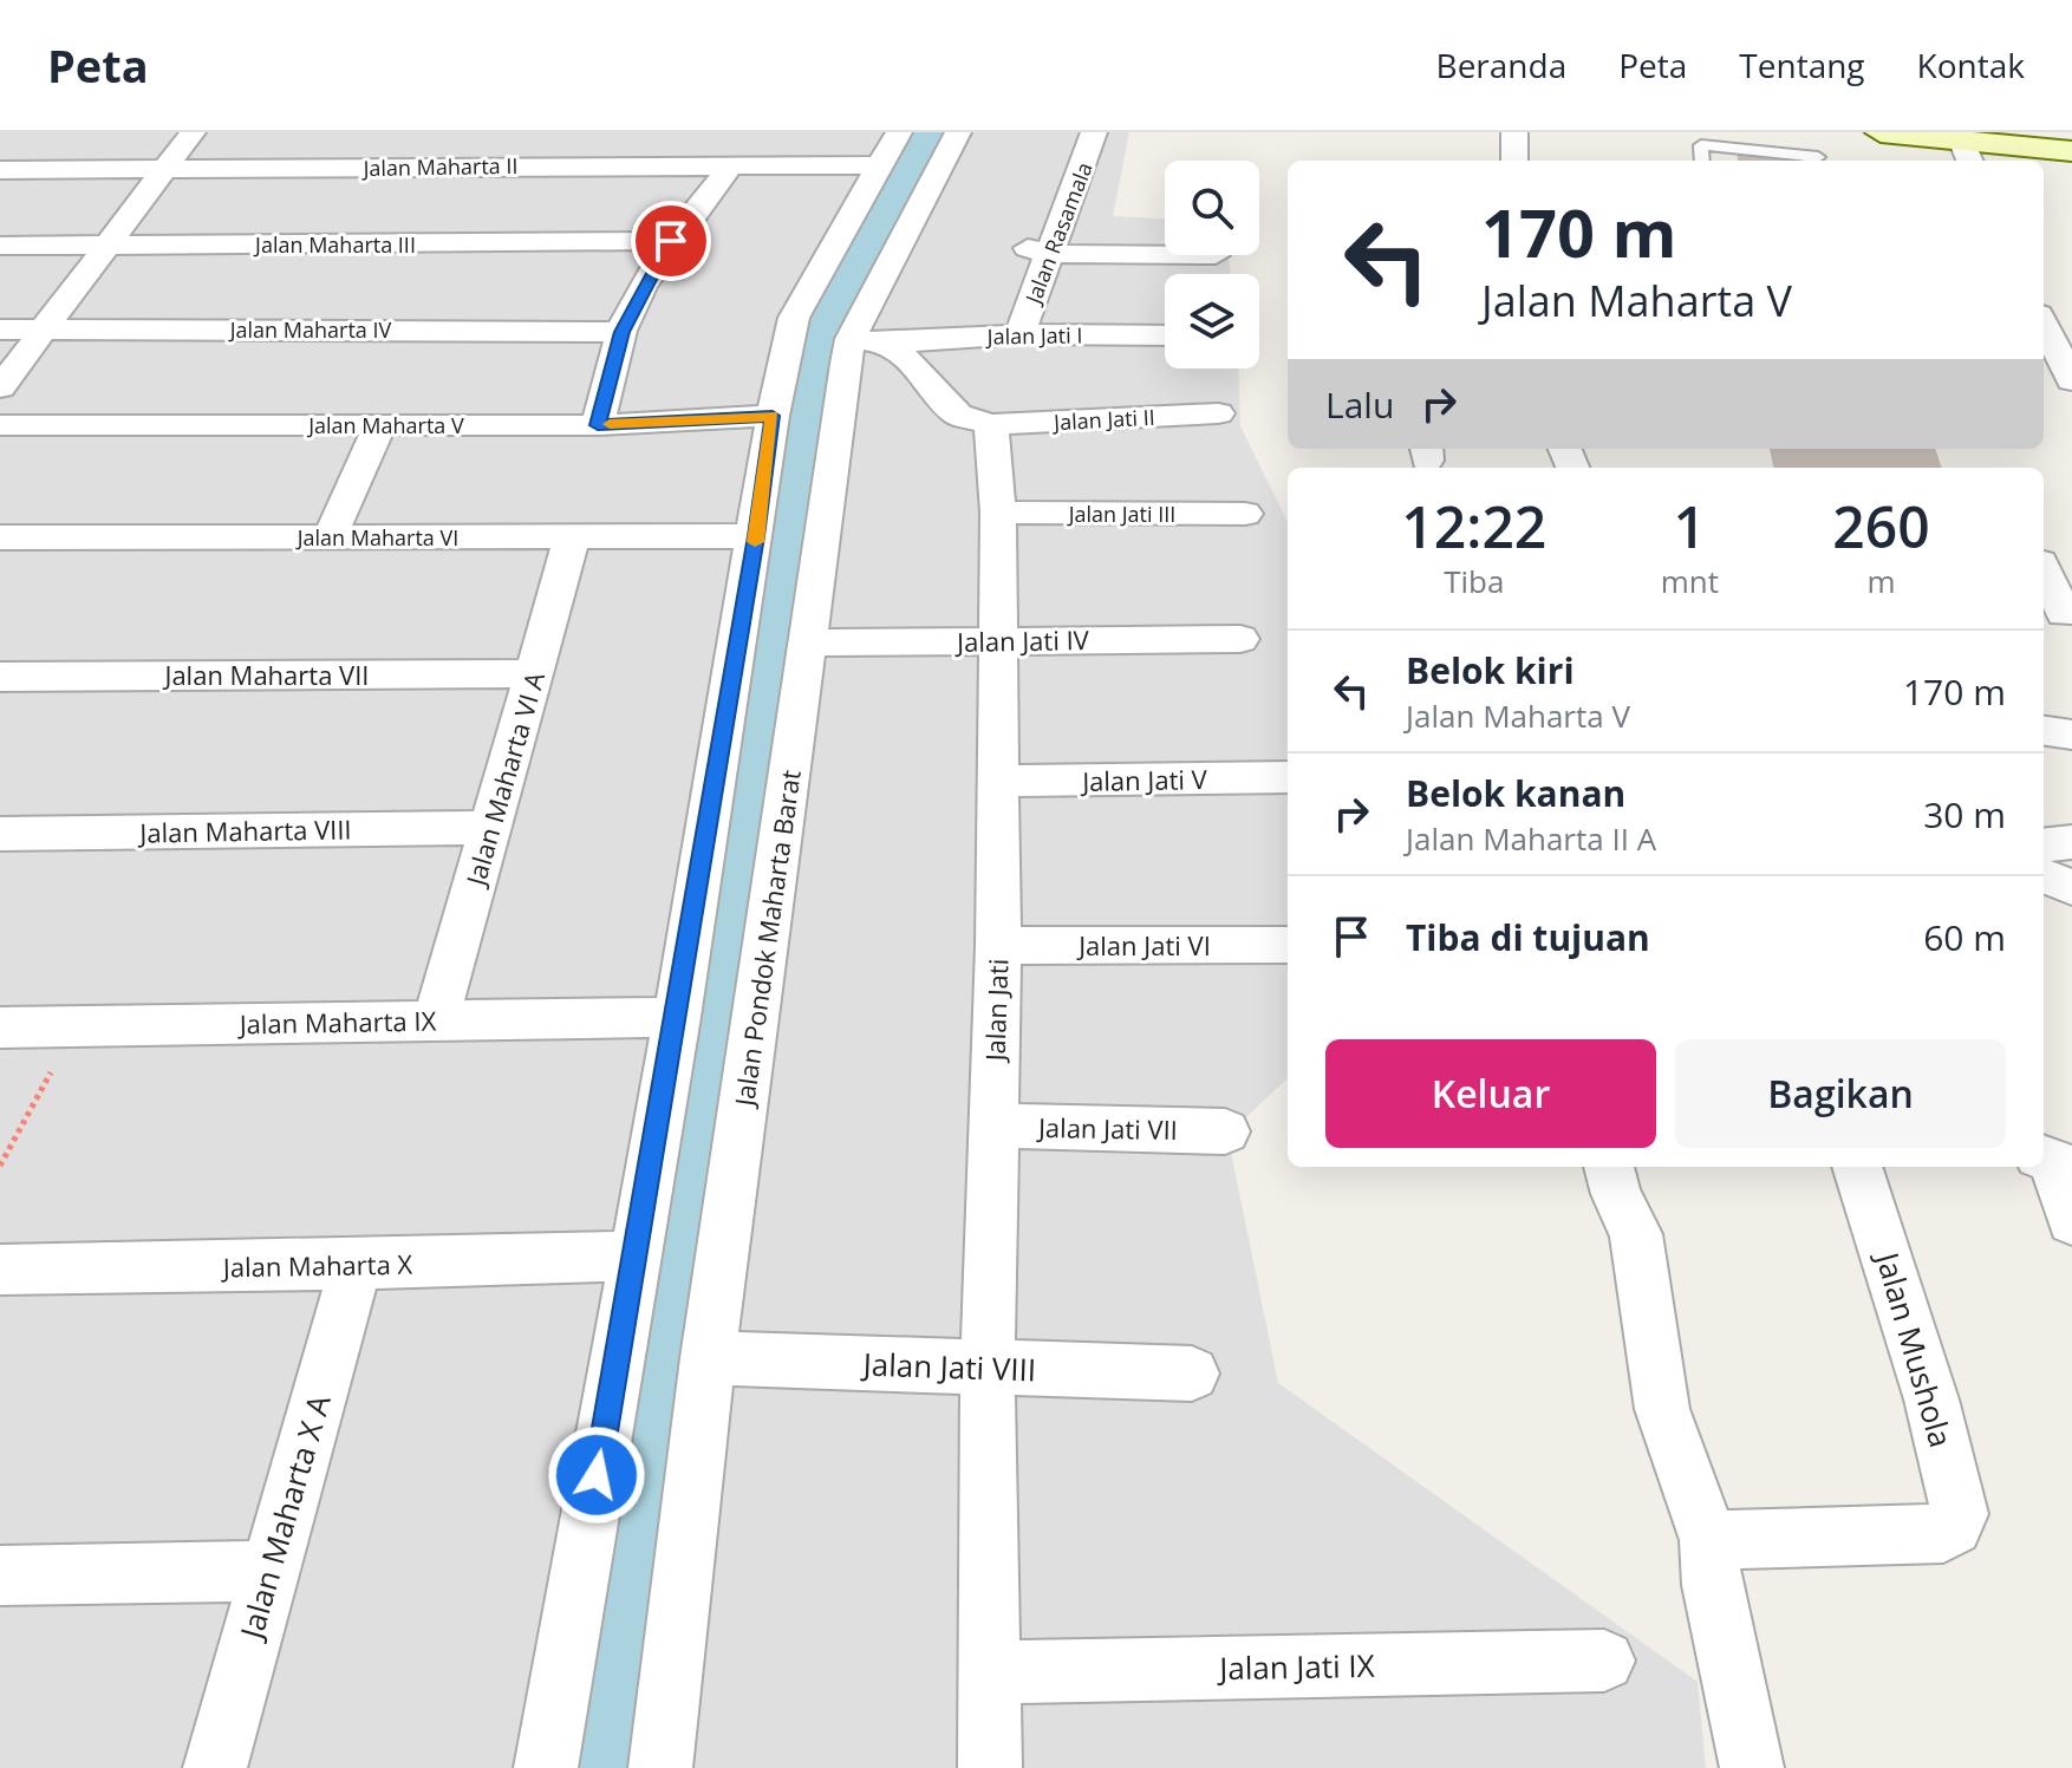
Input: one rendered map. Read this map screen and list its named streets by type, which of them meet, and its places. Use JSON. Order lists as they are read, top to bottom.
{
  "streets": {
    "street": [
      "Jalan Maharta II",
      "Jalan Rasamala",
      "Jalan Maharta III",
      "Jalan Maharta IV",
      "Jalan Jati I",
      "Jalan Jati II",
      "Jalan Maharta V",
      "Jalan Jati III",
      "Jalan Maharta VI",
      "Jalan Jati IV",
      "Jalan Maharta VII",
      "Jalan Maharta VI A",
      "Jalan Jati V",
      "Jalan Maharta VIII",
      "Jalan Pondok Maharta Barat",
      "Jalan Jati VI",
      "Jalan Jati",
      "Jalan Maharta IX",
      "Jalan Jati VII",
      "Jalan Maharta X",
      "Jalan Mushola",
      "Jalan Jati VIII",
      "Jalan Maharta X A",
      "Jalan Jati IX"
    ]
  },
  "crossings": [
    ["Jalan Rasamala", "Jalan Jati I"],
    ["Jalan Jati II", "Jalan Jati"],
    ["Jalan Jati III", "Jalan Jati"],
    ["Jalan Maharta VI", "Jalan Maharta VI A"],
    ["Jalan Jati IV", "Jalan Pondok Maharta Barat"],
    ["Jalan Jati IV", "Jalan Jati"],
    ["Jalan Maharta VII", "Jalan Maharta VI A"],
    ["Jalan Maharta VI A", "Jalan Maharta VIII"],
    ["Jalan Maharta VI A", "Jalan Maharta IX"],
    ["Jalan Jati V", "Jalan Jati"],
    ["Jalan Pondok Maharta Barat", "Jalan Jati VIII"],
    ["Jalan Jati VI", "Jalan Jati"],
    ["Jalan Jati", "Jalan Jati VII"],
    ["Jalan Jati", "Jalan Jati VIII"],
    ["Jalan Jati", "Jalan Jati IX"],
    ["Jalan Maharta X", "Jalan Maharta X A"]
  ],
  "page": {
    "header": "Peta",
    "nav": [
      "Beranda",
      "Peta",
      "Tentang",
      "Kontak"
    ],
    "turn": ["170 m", "Jalan Maharta V"],
    "then": "Lalu",
    "eta": [
      "12:22",
      "Tiba",
      "1",
      "mnt",
      "260",
      "m"
    ],
    "list": [
      {
        "name": "Belok kiri",
        "note": "Jalan Maharta V",
        "value": "170 m"
      },
      {
        "name": "Belok kanan",
        "note": "Jalan Maharta II A",
        "value": "30 m"
      },
      {
        "name": "Tiba di tujuan",
        "value": "60 m"
      }
    ],
    "buttons": ["Keluar", "Bagikan"]
  }
}
